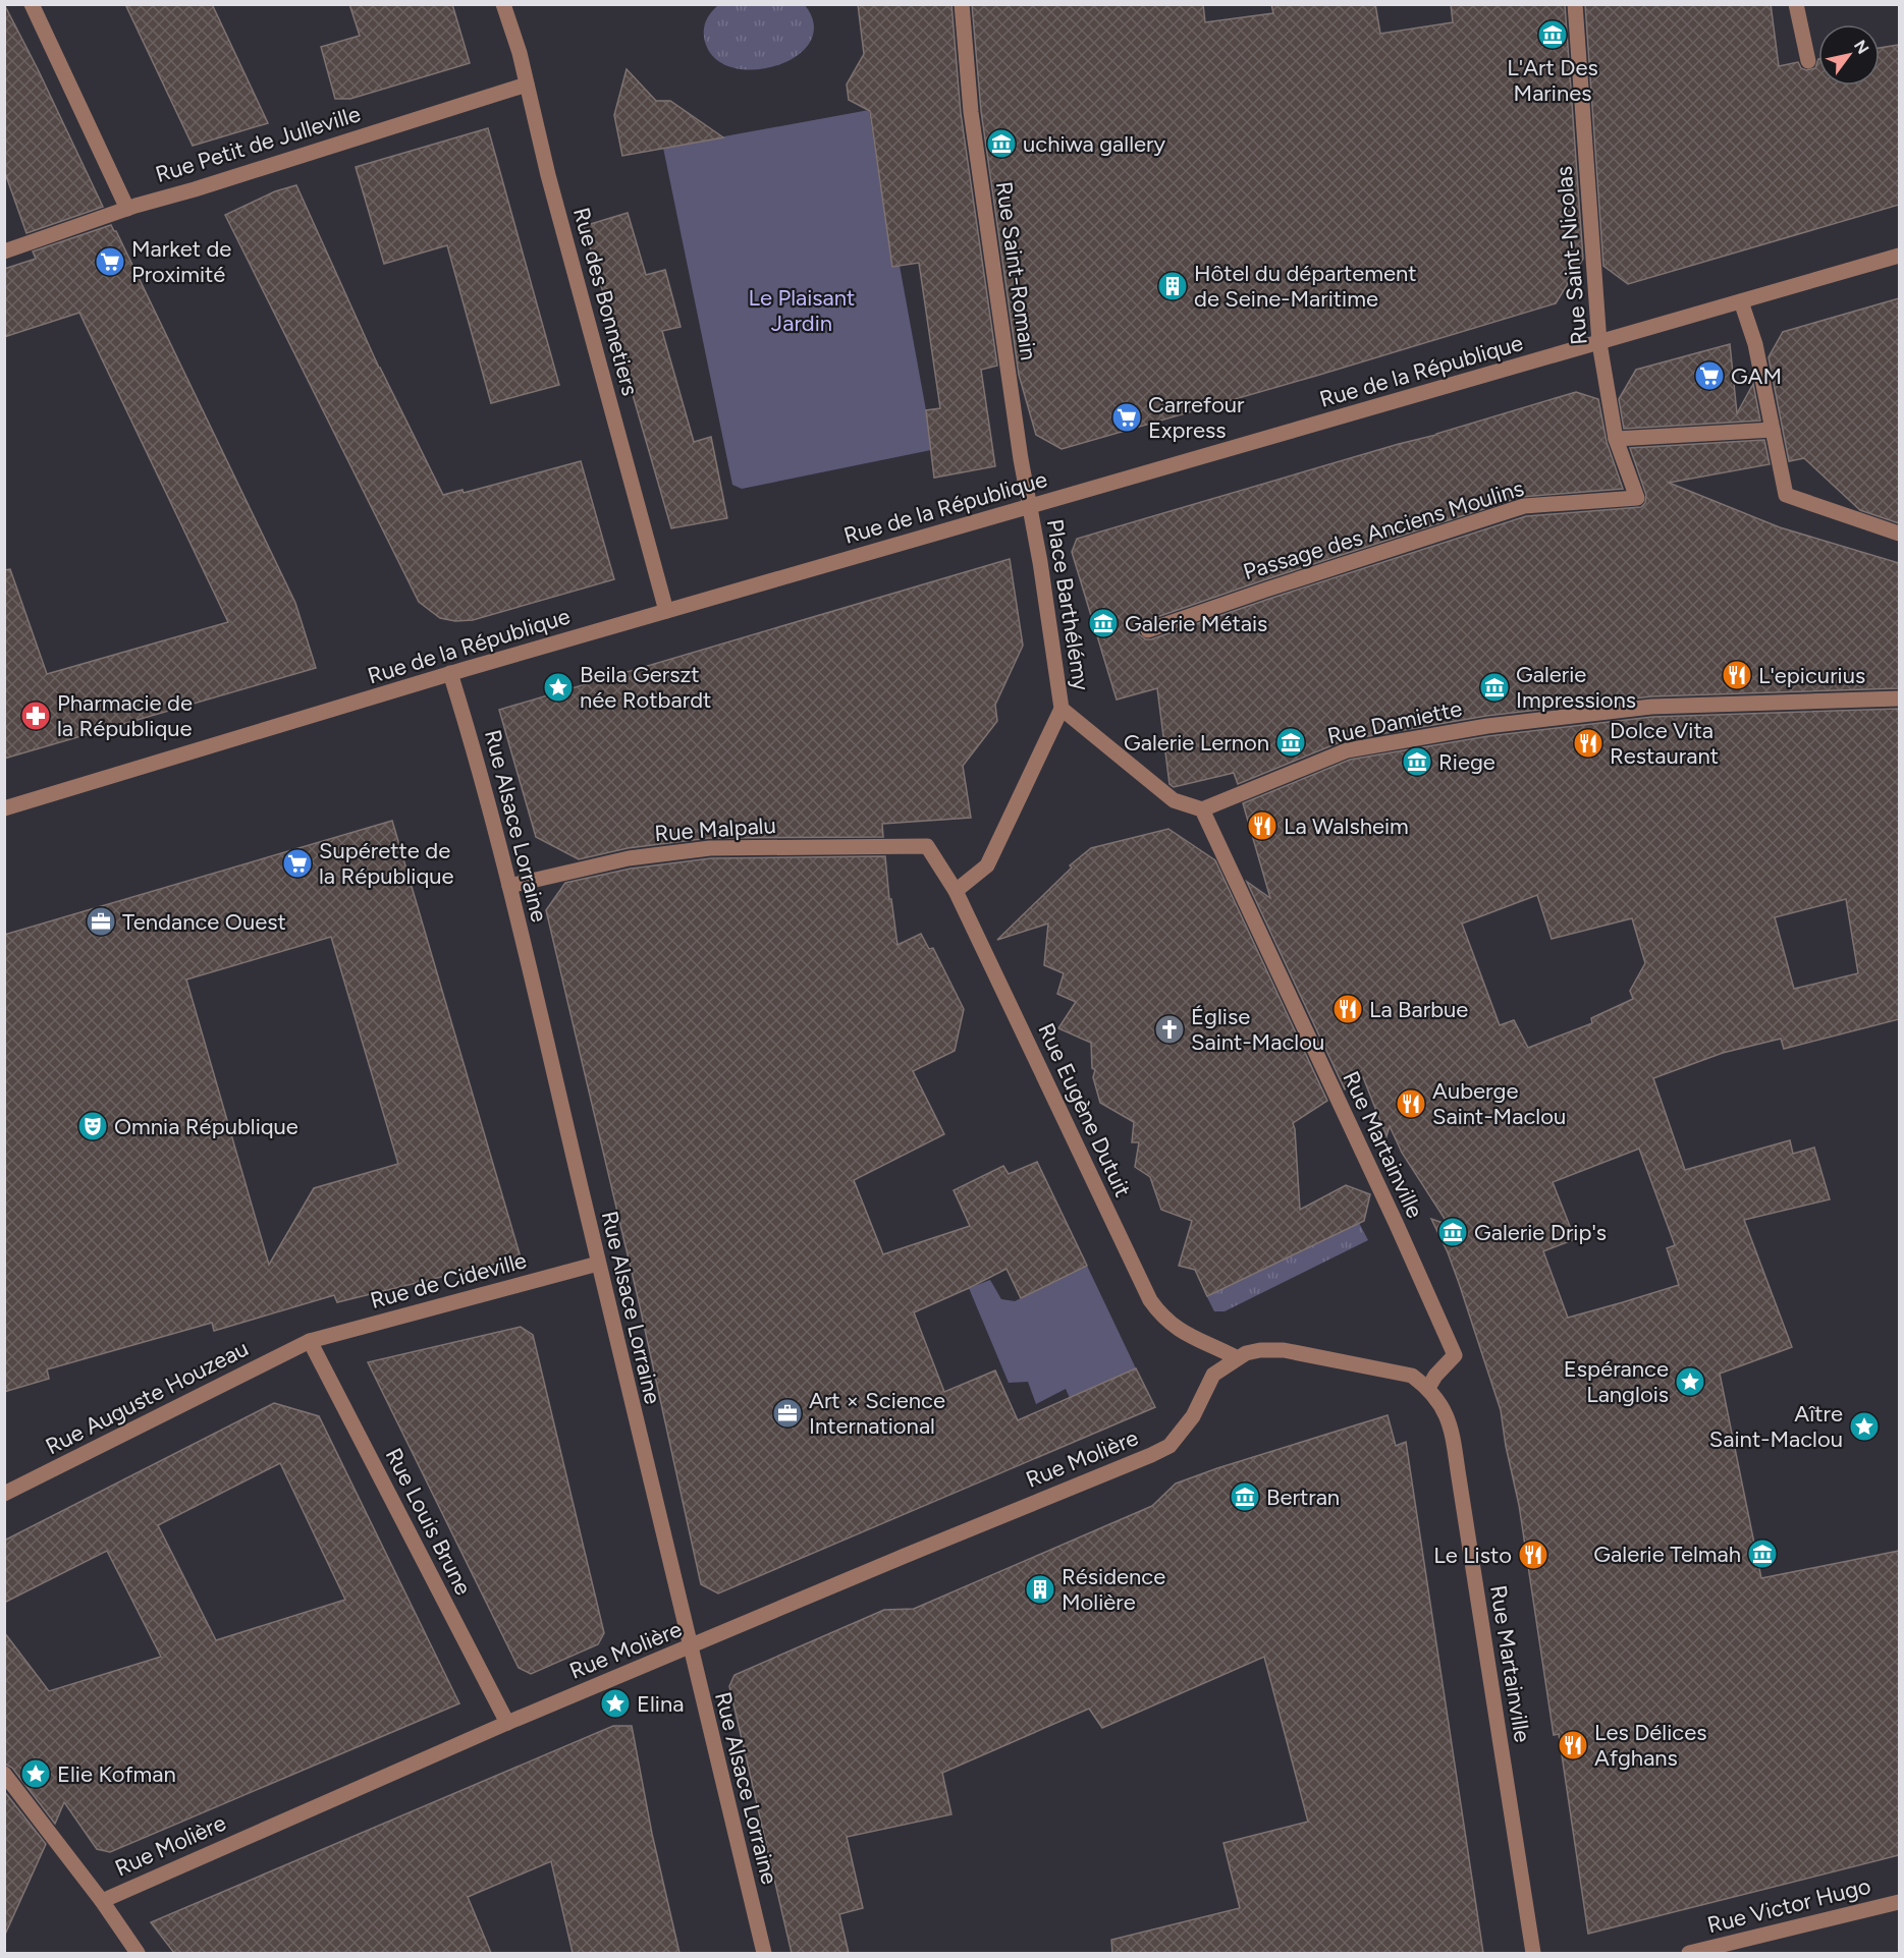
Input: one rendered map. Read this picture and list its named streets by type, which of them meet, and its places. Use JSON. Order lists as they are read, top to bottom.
{
  "streets": {
    "street": [
      "Rue Petit de Julleville",
      "Rue Saint-Nicolas",
      "Rue Saint-Romain",
      "Rue des Bonnetiers",
      "Rue de la République",
      "Passage des Anciens Moulins",
      "Place Barthélémy",
      "Rue Damiette",
      "Rue Alsace Lorraine",
      "Rue Malpalu",
      "Rue Eugène Dutuit",
      "Rue Martainville",
      "Rue de Cideville",
      "Rue Auguste Houzeau",
      "Rue Molière",
      "Rue Louis Brune",
      "Rue Victor Hugo"
    ]
  },
  "crossings": [
    ["Rue Petit de Julleville", "Rue des Bonnetiers"],
    ["Rue Saint-Nicolas", "Rue de la République"],
    ["Rue Saint-Nicolas", "Passage des Anciens Moulins"],
    ["Rue Saint-Romain", "Rue de la République"],
    ["Rue Saint-Romain", "Place Barthélémy"],
    ["Rue des Bonnetiers", "Rue de la République"],
    ["Rue de la République", "Place Barthélémy"],
    ["Rue de la République", "Rue Alsace Lorraine"],
    ["Place Barthélémy", "Rue Damiette"],
    ["Place Barthélémy", "Rue Eugène Dutuit"],
    ["Place Barthélémy", "Rue Martainville"],
    ["Rue Damiette", "Rue Martainville"],
    ["Rue Alsace Lorraine", "Rue Malpalu"],
    ["Rue Alsace Lorraine", "Rue de Cideville"],
    ["Rue Alsace Lorraine", "Rue Molière"],
    ["Rue Malpalu", "Rue Eugène Dutuit"],
    ["Rue Eugène Dutuit", "Rue Martainville"],
    ["Rue Eugène Dutuit", "Rue Molière"],
    ["Rue Martainville", "Rue Molière"],
    ["Rue de Cideville", "Rue Auguste Houzeau"],
    ["Rue de Cideville", "Rue Louis Brune"],
    ["Rue Auguste Houzeau", "Rue Louis Brune"],
    ["Rue Molière", "Rue Louis Brune"]
  ],
  "parks": ["Le Plaisant Jardin"],
  "places": {
    "museum": [
      "L'Art Des Marines",
      "uchiwa gallery",
      "Galerie Métais",
      "Galerie Impressions",
      "Galerie Lernon",
      "Riege",
      "Galerie Drip's",
      "Bertran",
      "Galerie Telmah"
    ],
    "supermarket": [
      "Market de Proximité",
      "GAM",
      "Carrefour Express",
      "Supérette de la République"
    ],
    "building": ["Hôtel du département de Seine-Maritime", "Résidence Molière"],
    "restaurant": [
      "L'epicurius",
      "Dolce Vita Restaurant",
      "La Walsheim",
      "La Barbue",
      "Auberge Saint-Maclou",
      "Le Listo",
      "Les Délices Afghans"
    ],
    "place": [
      "Beila Gerszt née Rotbardt",
      "Espérance Langlois",
      "Aître Saint-Maclou",
      "Elina",
      "Elie Kofman"
    ],
    "pharmacy": ["Pharmacie de la République"],
    "office": ["Tendance Ouest", "Art × Science International"],
    "church": ["Église Saint-Maclou"],
    "theatre": ["Omnia République"]
  },
  "north": "top right"
}
